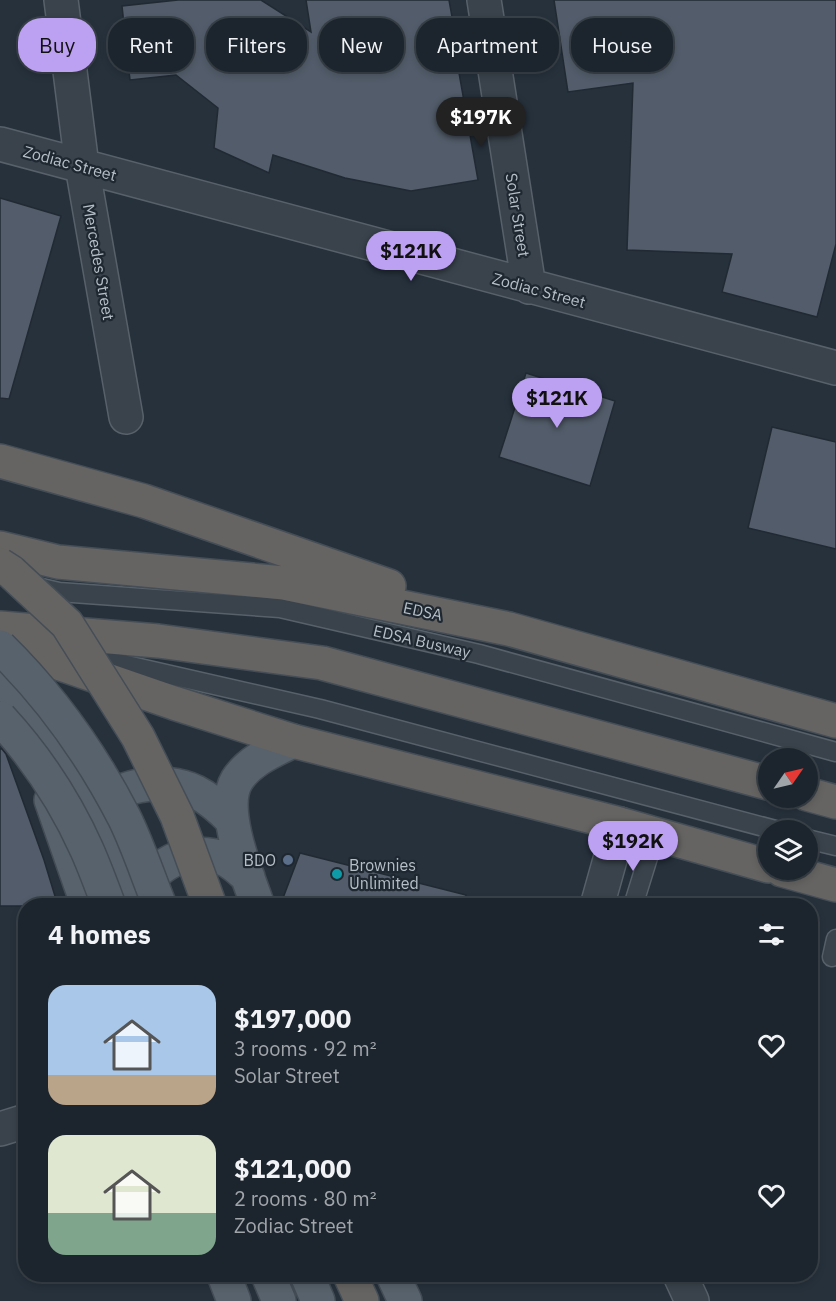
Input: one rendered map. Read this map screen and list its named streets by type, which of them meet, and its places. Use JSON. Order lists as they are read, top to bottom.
{
  "streets": {
    "highway": ["EDSA"],
    "street": ["Zodiac Street", "Solar Street", "Mercedes Street"],
    "lane": ["EDSA Busway"]
  },
  "crossings": [
    ["Zodiac Street", "Solar Street"],
    ["Zodiac Street", "Mercedes Street"]
  ],
  "places": ["BDO", "Brownies Unlimited"],
  "north": "top right",
  "page": {
    "chip": [
      "Buy",
      "Rent",
      "Filters",
      "New",
      "Apartment",
      "House"
    ],
    "price": [
      "$197K",
      "$121K",
      "$121K",
      "$192K"
    ],
    "heading": "4 homes",
    "list": [
      {
        "name": "$197,000",
        "note": "3 rooms · 92 m² · Solar Street"
      },
      {
        "name": "$121,000",
        "note": "2 rooms · 80 m² · Zodiac Street"
      }
    ]
  }
}
